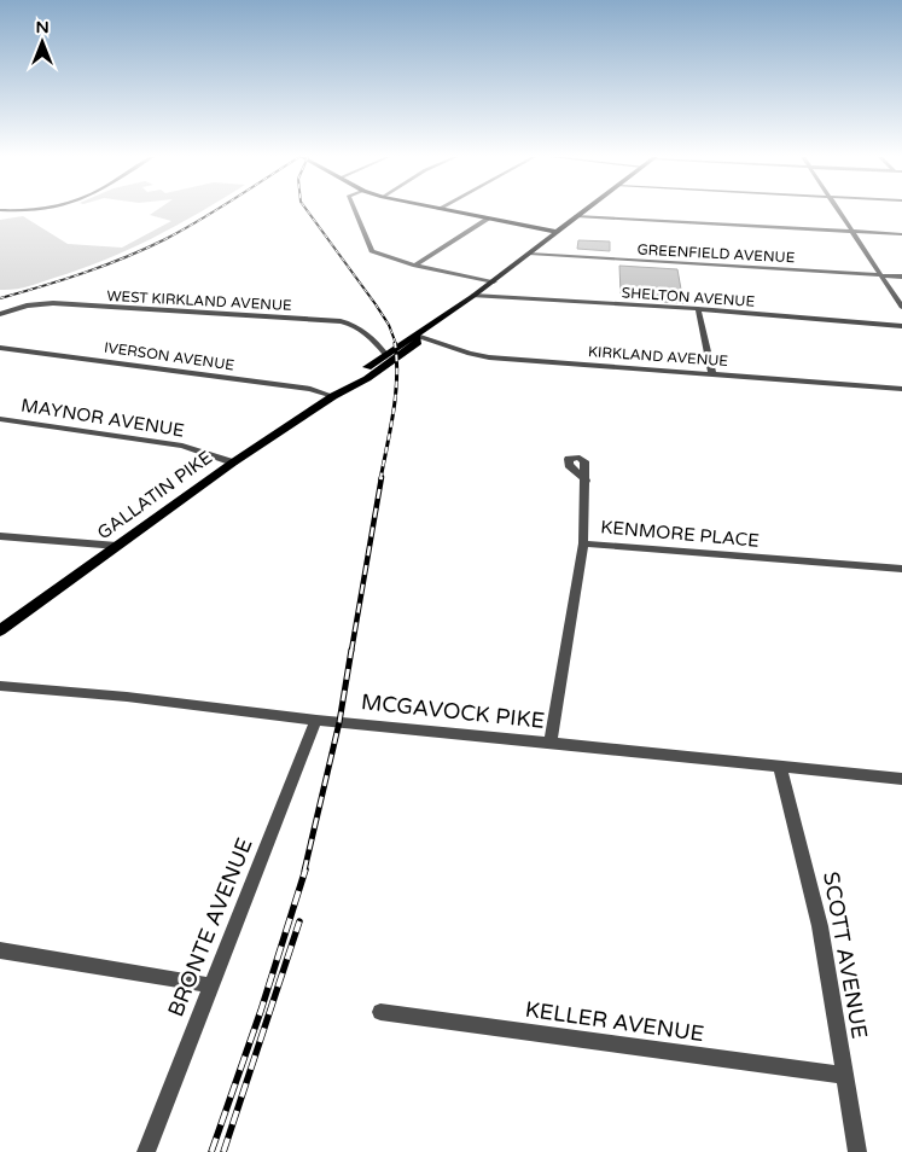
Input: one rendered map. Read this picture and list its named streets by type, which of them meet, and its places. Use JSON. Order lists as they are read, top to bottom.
{
  "streets": {
    "main road": ["GALLATIN PIKE"],
    "street": [
      "GREENFIELD AVENUE",
      "SHELTON AVENUE",
      "WEST KIRKLAND AVENUE",
      "IVERSON AVENUE",
      "KIRKLAND AVENUE",
      "MAYNOR AVENUE",
      "KENMORE PLACE",
      "MCGAVOCK PIKE",
      "BRONTE AVENUE",
      "SCOTT AVENUE",
      "KELLER AVENUE"
    ]
  },
  "crossings": [
    ["GREENFIELD AVENUE", "GALLATIN PIKE"],
    ["SHELTON AVENUE", "GALLATIN PIKE"],
    ["WEST KIRKLAND AVENUE", "GALLATIN PIKE"],
    ["IVERSON AVENUE", "GALLATIN PIKE"],
    ["KIRKLAND AVENUE", "GALLATIN PIKE"],
    ["MAYNOR AVENUE", "GALLATIN PIKE"],
    ["KENMORE PLACE", "MCGAVOCK PIKE"],
    ["MCGAVOCK PIKE", "BRONTE AVENUE"],
    ["MCGAVOCK PIKE", "SCOTT AVENUE"],
    ["SCOTT AVENUE", "KELLER AVENUE"]
  ],
  "north": "top"
}
